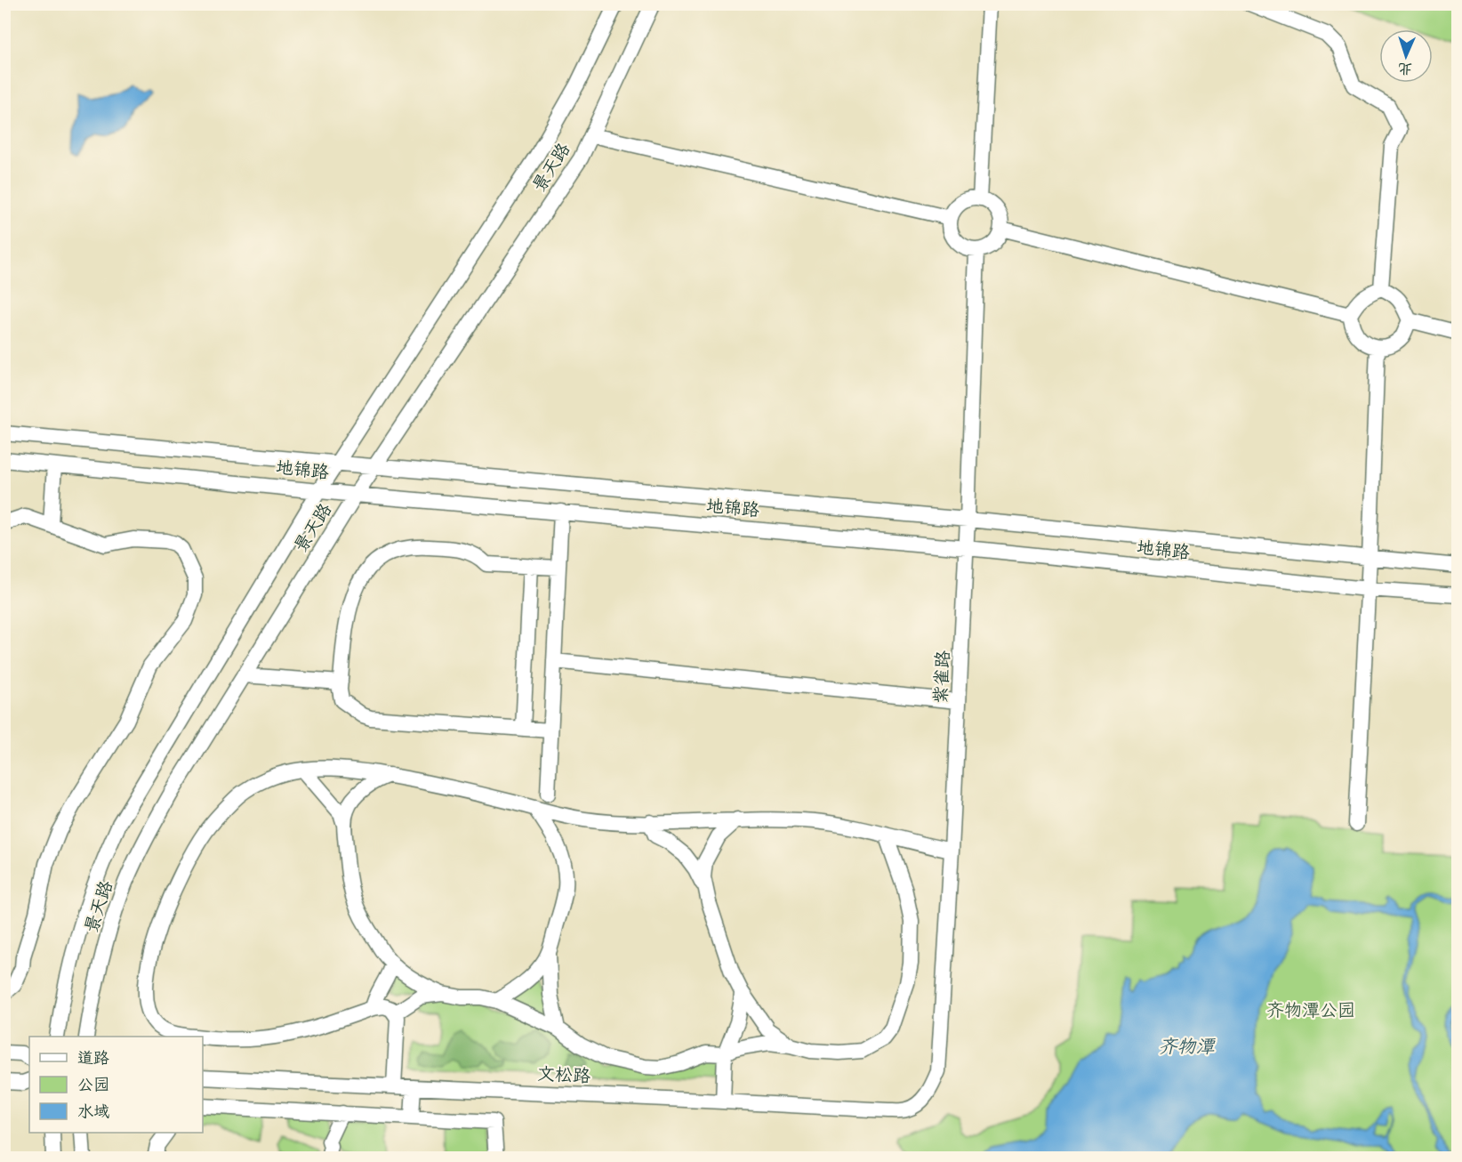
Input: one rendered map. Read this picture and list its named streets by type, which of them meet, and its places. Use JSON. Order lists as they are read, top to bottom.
{
  "streets": {
    "street": [
      "景天路",
      "地锦路",
      "紫雀路",
      "文松路"
    ]
  },
  "crossings": [
    ["景天路", "地锦路"],
    ["地锦路", "紫雀路"],
    ["紫雀路", "文松路"]
  ],
  "water": ["齐物潭"],
  "parks": ["齐物潭公园"],
  "legend": ["道路", "公园", "水域"],
  "north": "bottom"
}
